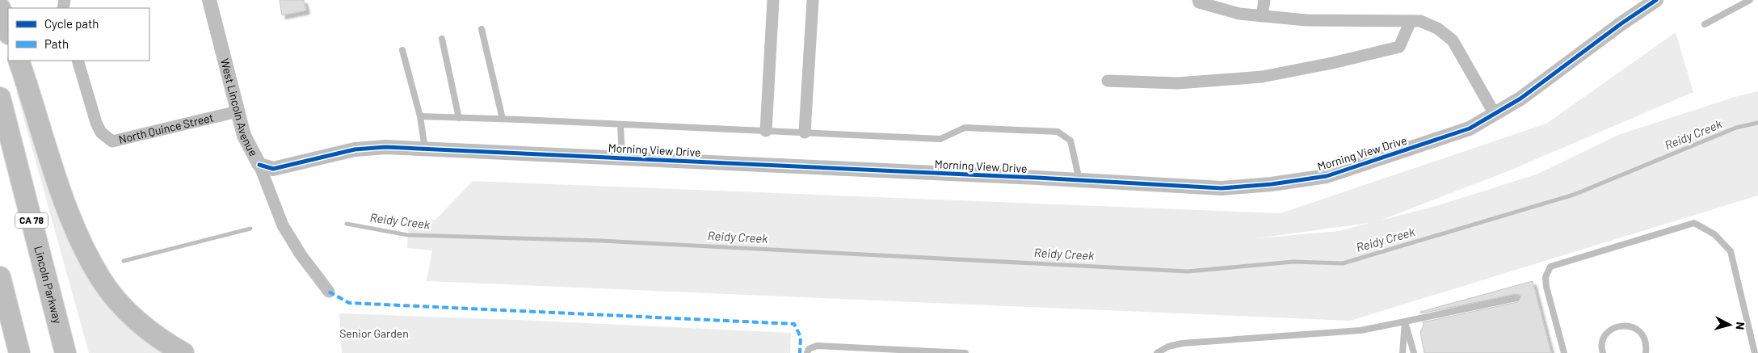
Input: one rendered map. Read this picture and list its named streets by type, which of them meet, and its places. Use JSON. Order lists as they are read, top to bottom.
{
  "streets": {
    "highway": ["CA 78", "Lincoln Parkway"],
    "street": ["West Lincoln Avenue", "North Quince Street", "Morning View Drive"]
  },
  "crossings": [
    ["West Lincoln Avenue", "North Quince Street"],
    ["West Lincoln Avenue", "Morning View Drive"]
  ],
  "water": ["Reidy Creek"],
  "parks": ["Senior Garden"],
  "legend": ["Cycle path", "Path"],
  "north": "right"
}
